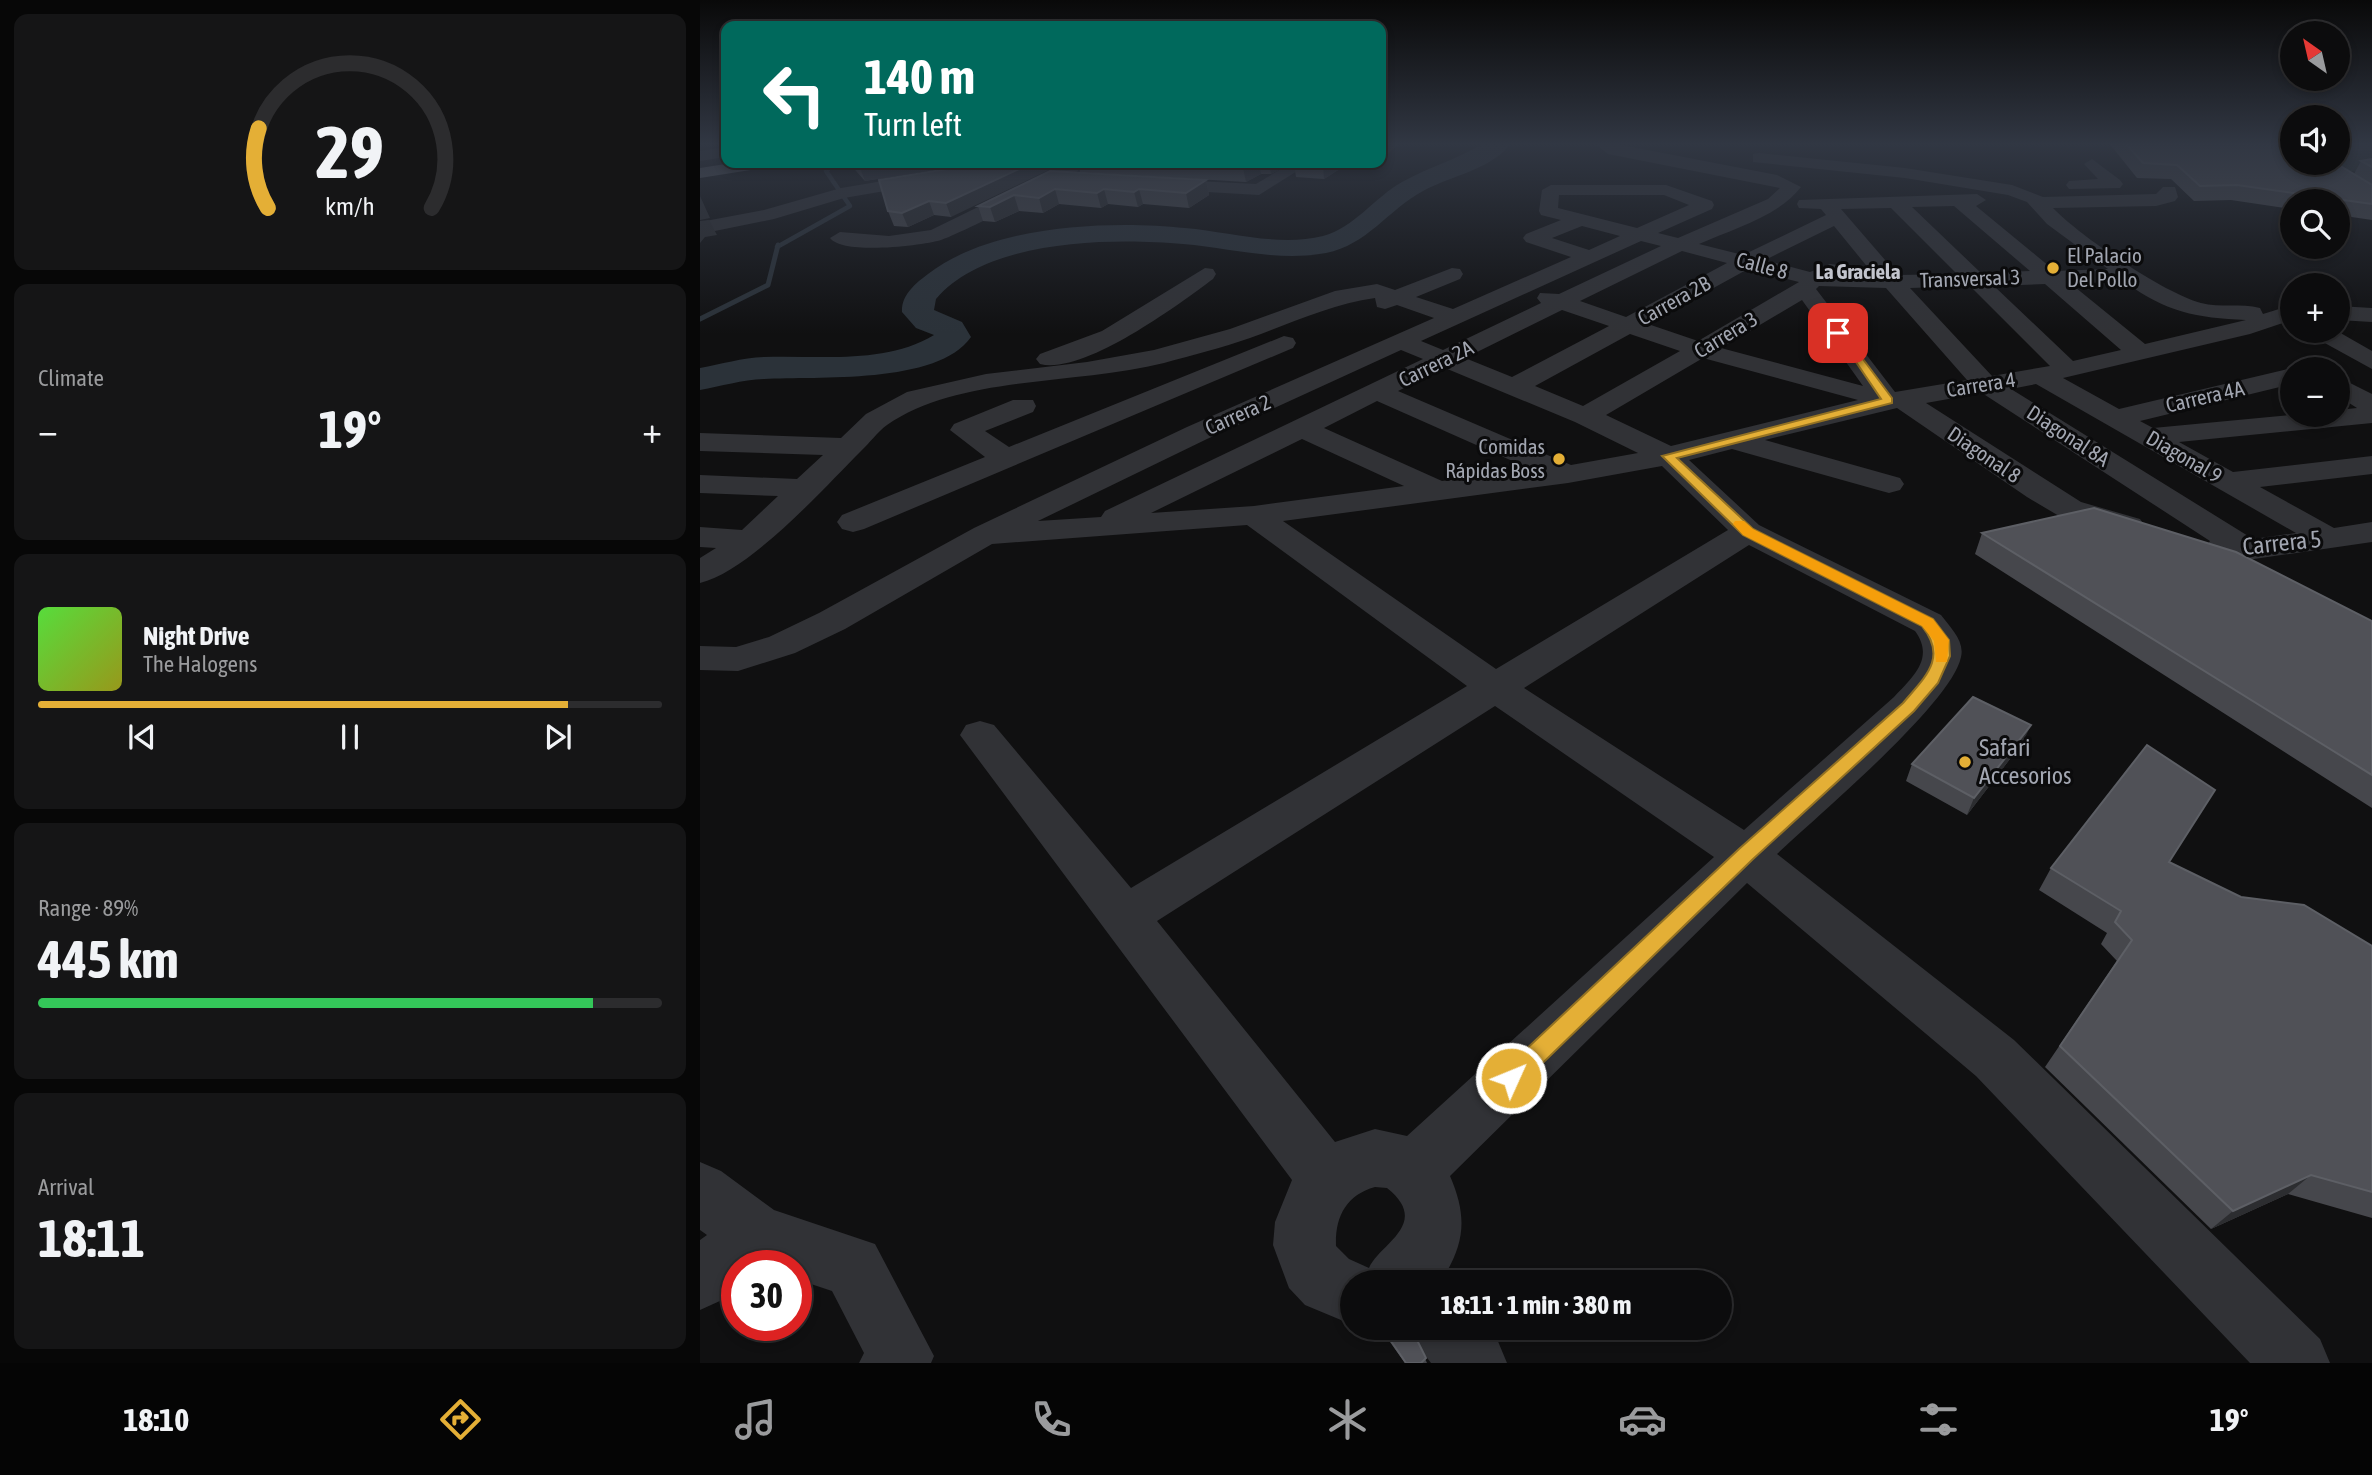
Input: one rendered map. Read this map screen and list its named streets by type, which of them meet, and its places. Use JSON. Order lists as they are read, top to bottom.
{
  "streets": {
    "street": [
      "Calle 8",
      "Transversal 3",
      "Carrera 2B",
      "Carrera 3",
      "Carrera 2A",
      "Carrera 4",
      "Carrera 4A",
      "Carrera 2",
      "Diagonal 8A",
      "Diagonal 8",
      "Diagonal 9",
      "Carrera 5"
    ]
  },
  "crossings": [
    ["Calle 8", "Transversal 3"],
    ["Calle 8", "Carrera 2B"],
    ["Calle 8", "Carrera 3"],
    ["Calle 8", "Carrera 2A"],
    ["Calle 8", "Carrera 2"],
    ["Calle 8", "Diagonal 8A"],
    ["Calle 8", "Diagonal 8"],
    ["Transversal 3", "Diagonal 8A"],
    ["Transversal 3", "Diagonal 9"],
    ["Carrera 2B", "Diagonal 8A"],
    ["Carrera 3", "Diagonal 8A"],
    ["Carrera 3", "Diagonal 8"],
    ["Carrera 2A", "Carrera 4"],
    ["Carrera 4", "Carrera 2"],
    ["Carrera 4", "Diagonal 8A"],
    ["Carrera 4", "Diagonal 8"],
    ["Carrera 4", "Diagonal 9"],
    ["Carrera 4A", "Diagonal 9"],
    ["Diagonal 8A", "Carrera 5"],
    ["Diagonal 8", "Carrera 5"],
    ["Diagonal 9", "Carrera 5"]
  ],
  "districts": ["La Graciela"],
  "places": ["El Palacio Del Pollo", "Comidas Rápidas Boss", "Safari Accesorios"],
  "north": "top left",
  "page": {
    "map_buttons": ["+", "−"],
    "turn": ["140 m", "Turn left"],
    "tile": [
      "Climate",
      ["Range · 89%", "445 km"],
      ["Arrival", "18:11"]
    ],
    "heat": ["−", "19°", "+"],
    "song": ["Night Drive", "The Halogens"],
    "limit": "30",
    "trip": "18:11 · 1 min · 380 m",
    "tabs": ["18:10", "19°"],
    "gauge": ["29", "km/h"]
  }
}
